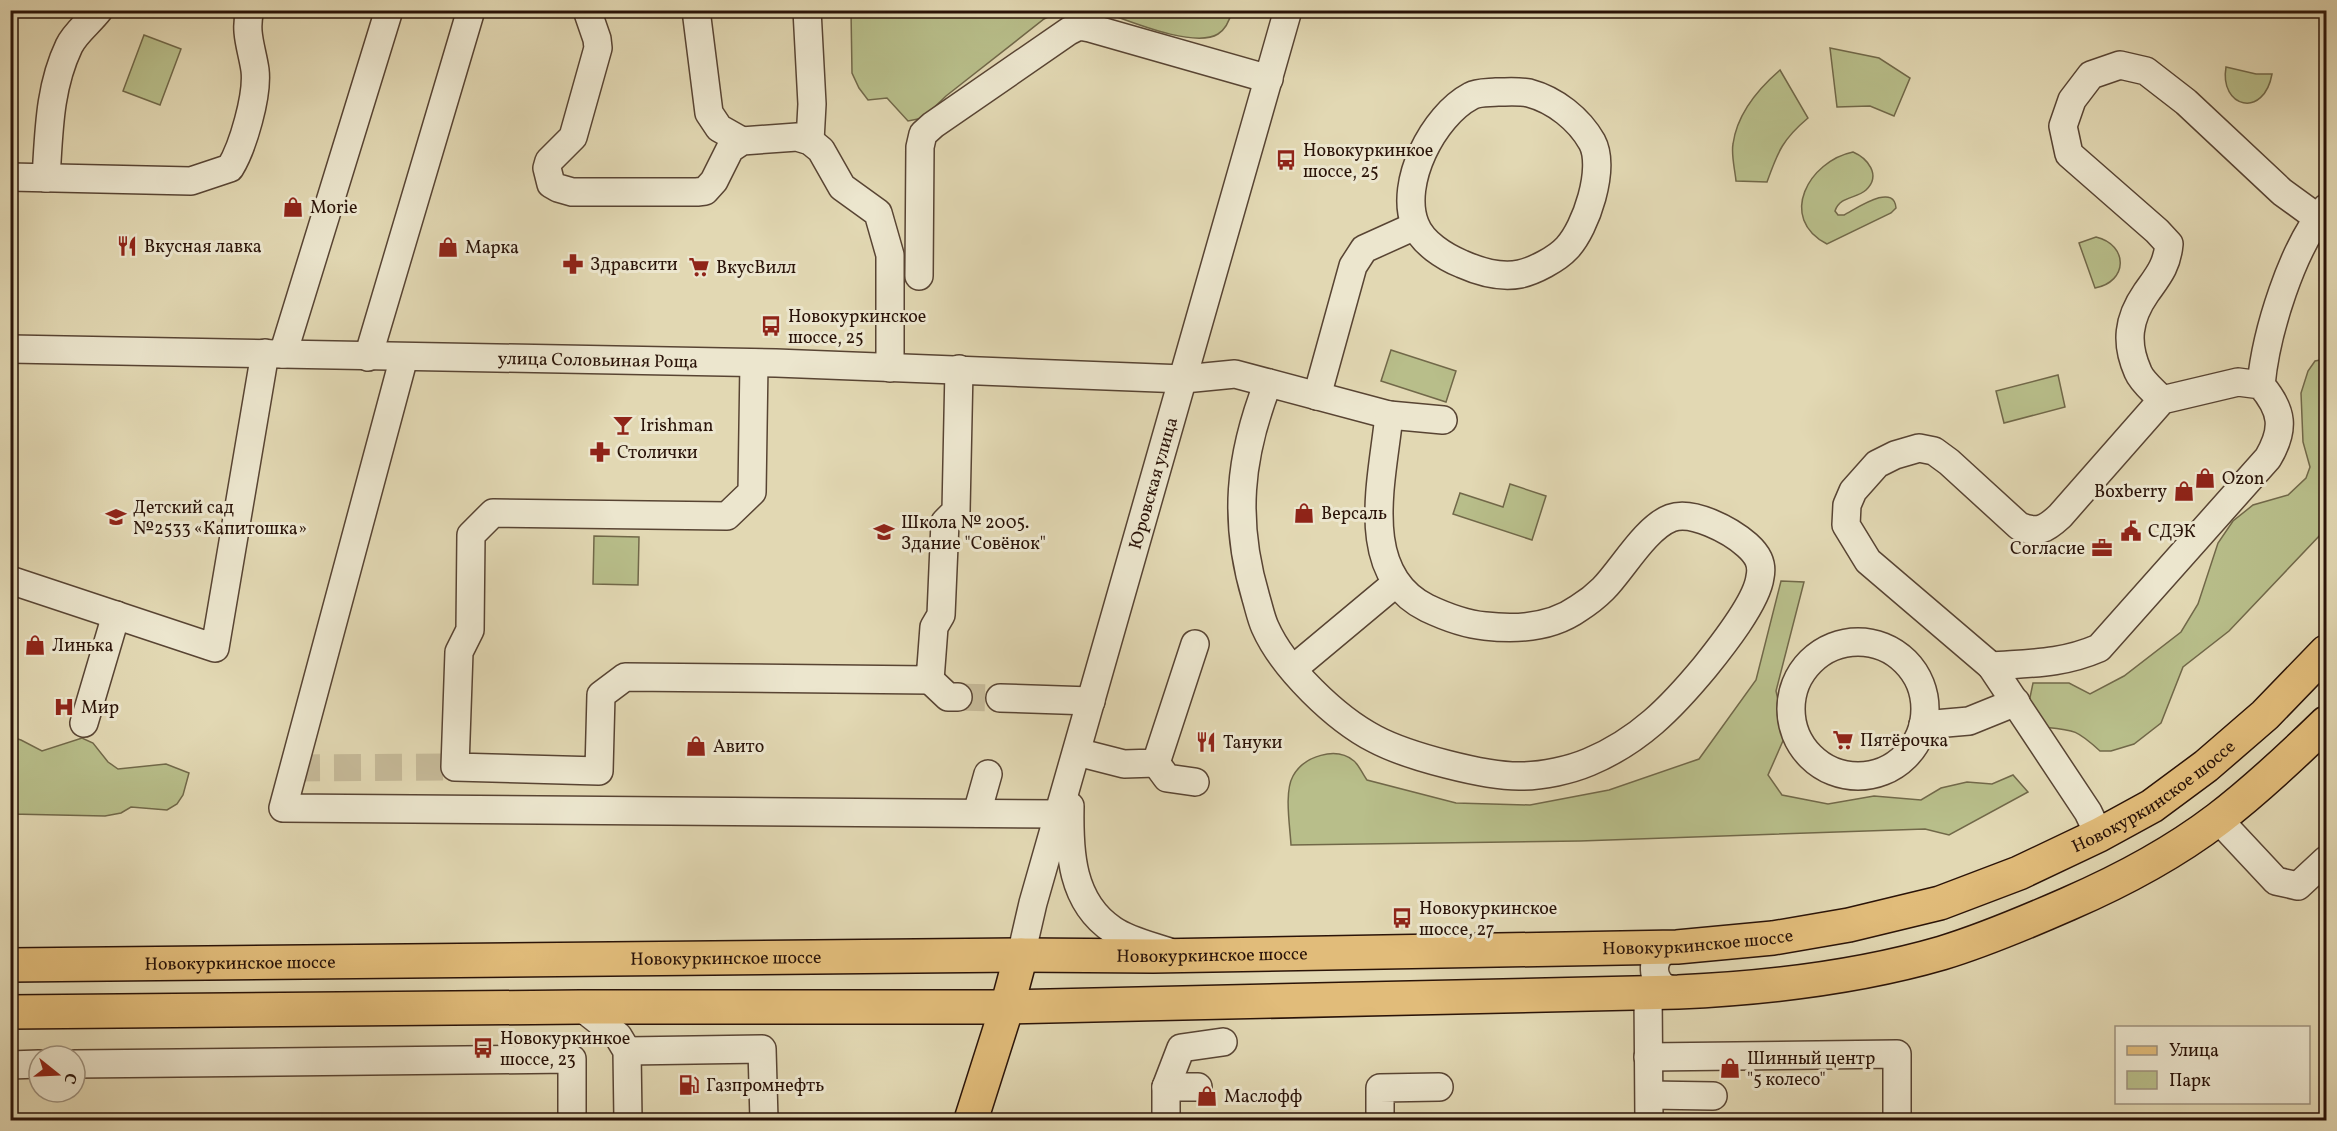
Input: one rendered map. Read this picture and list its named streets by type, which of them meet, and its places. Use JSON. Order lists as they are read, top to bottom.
{
  "streets": {
    "main road": ["Новокуркинское шоссе"],
    "street": ["улица Соловьиная Роща", "Юровская улица"]
  },
  "crossings": [
    ["улица Соловьиная Роща", "Юровская улица"],
    ["Юровская улица", "Новокуркинское шоссе"]
  ],
  "places": {
    "bus stop": [
      "Новокуркинкое шоссе, 25",
      "Новокуркинское шоссе, 25",
      "Новокуркинское шоссе, 27",
      "Новокуркинкое шоссе, 23"
    ],
    "shop": [
      "Morie",
      "Марка",
      "Ozon",
      "Boxberry",
      "Версаль",
      "Линька",
      "Авито",
      "Шинный центр \"5 колесо\"",
      "Маслофф"
    ],
    "restaurant": ["Вкусная лавка", "Тануки"],
    "pharmacy": ["Здравсити", "Столички"],
    "supermarket": ["ВкусВилл", "Пятёрочка"],
    "bar": ["Irishman"],
    "school or university": ["Детский сад №2533 «Капитошка»", "Школа № 2005. Здание \"Совёнок\""],
    "public building": ["СДЭК"],
    "office": ["Согласие"],
    "hospital": ["Мир"],
    "fuel station": ["Газпромнефть"]
  },
  "legend": ["Улица", "Парк"],
  "north": "right"
}
